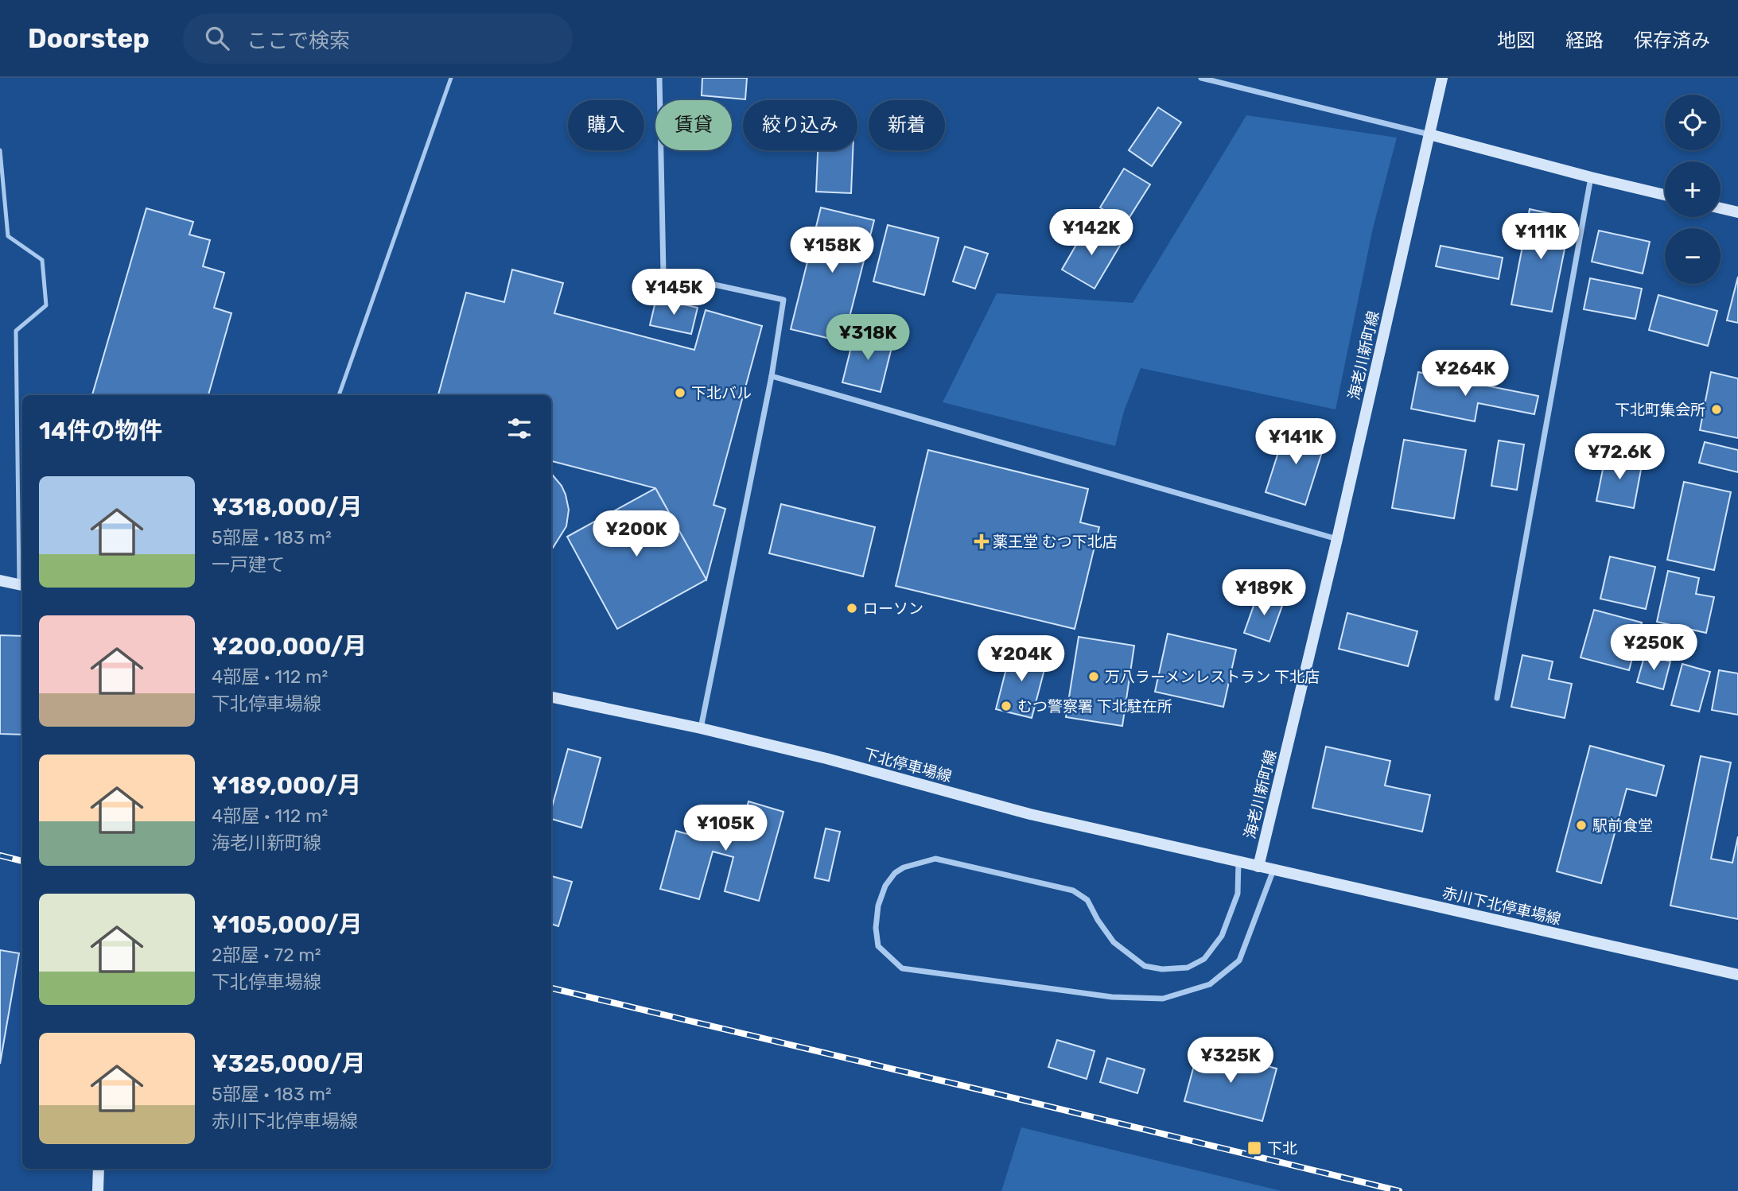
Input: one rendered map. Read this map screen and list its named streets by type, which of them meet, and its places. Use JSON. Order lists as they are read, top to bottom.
{
  "streets": {
    "main road": ["海老川新町線", "下北停車場線", "赤川下北停車場線"]
  },
  "crossings": [
    ["海老川新町線", "下北停車場線"],
    ["海老川新町線", "赤川下北停車場線"],
    ["下北停車場線", "赤川下北停車場線"]
  ],
  "places": {
    "other": [
      "下北バル",
      "下北町集会所",
      "ローソン",
      "万八ラーメンレストラン 下北店",
      "むつ警察署 下北駐在所",
      "駅前食堂"
    ],
    "health": ["薬王堂 むつ下北店"],
    "transit": ["下北"]
  },
  "page": {
    "header": "Doorstep",
    "search": "ここで検索",
    "nav": ["地図", "経路", "保存済み"],
    "map_buttons": ["+", "−"],
    "chip": [
      "購入",
      "賃貸",
      "絞り込み",
      "新着"
    ],
    "price": [
      "¥142K",
      "¥111K",
      "¥158K",
      "¥145K",
      "¥318K",
      "¥264K",
      "¥141K",
      "¥72.6K",
      "¥200K",
      "¥189K",
      "¥250K",
      "¥204K",
      "¥105K",
      "¥325K"
    ],
    "heading": "14件の物件",
    "list": [
      {
        "name": "¥318,000/月",
        "note": "5部屋 · 183 m² · 一戸建て"
      },
      {
        "name": "¥200,000/月",
        "note": "4部屋 · 112 m² · 下北停車場線"
      },
      {
        "name": "¥189,000/月",
        "note": "4部屋 · 112 m² · 海老川新町線"
      },
      {
        "name": "¥105,000/月",
        "note": "2部屋 · 72 m² · 下北停車場線"
      },
      {
        "name": "¥325,000/月",
        "note": "5部屋 · 183 m² · 赤川下北停車場線"
      }
    ]
  }
}
